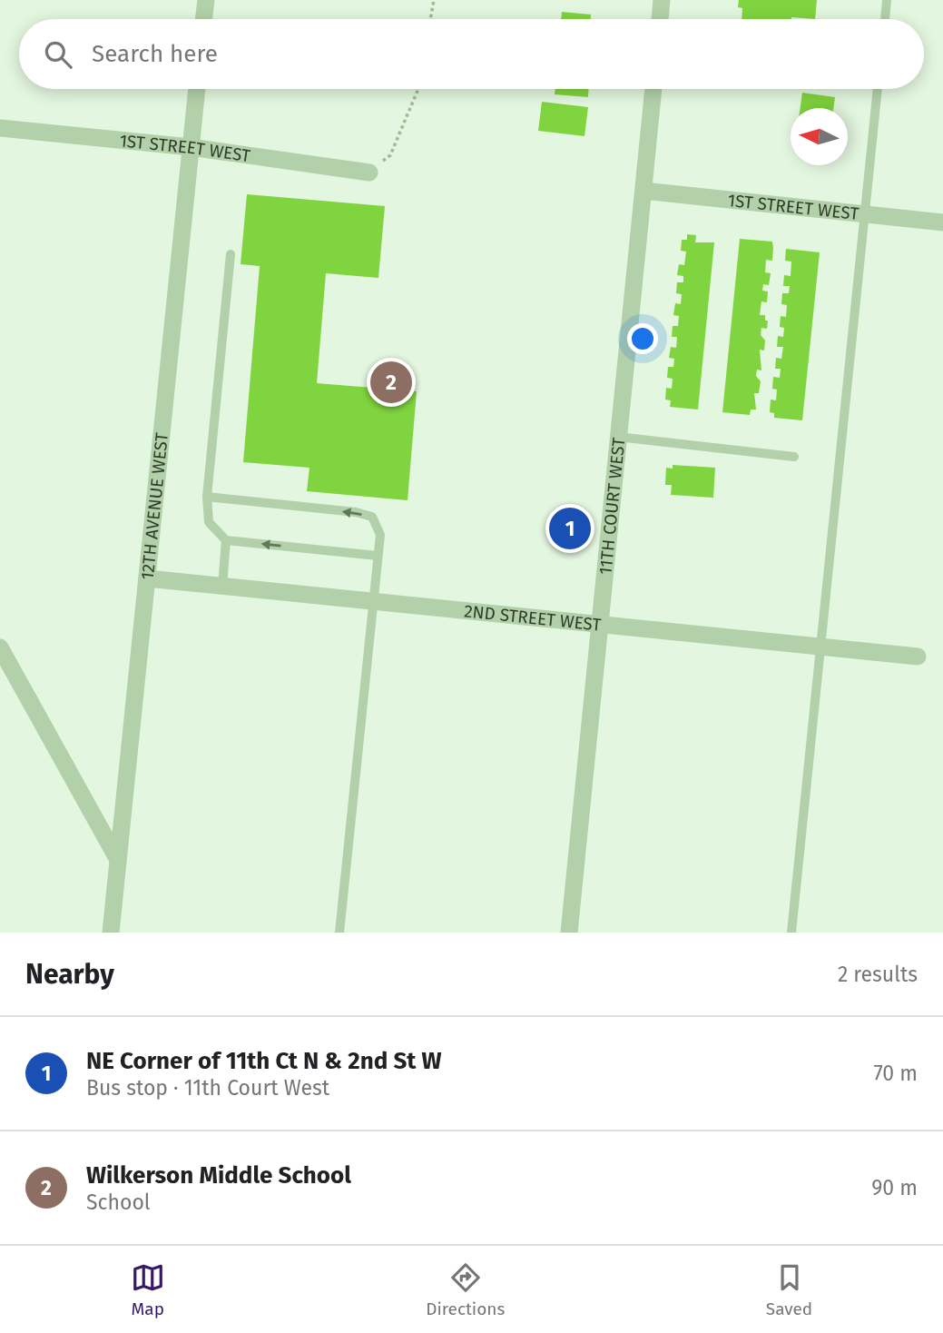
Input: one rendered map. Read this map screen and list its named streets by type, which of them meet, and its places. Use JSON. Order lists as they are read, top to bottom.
{
  "streets": {
    "street": [
      "1ST STREET WEST",
      "12TH AVENUE WEST",
      "11TH COURT WEST",
      "2ND STREET WEST"
    ]
  },
  "crossings": [
    ["1ST STREET WEST", "12TH AVENUE WEST"],
    ["1ST STREET WEST", "11TH COURT WEST"],
    ["12TH AVENUE WEST", "2ND STREET WEST"],
    ["11TH COURT WEST", "2ND STREET WEST"]
  ],
  "north": "left",
  "page": {
    "search": "Search here",
    "pins": ["2", "1"],
    "heading": ["Nearby", "2 results"],
    "list": [
      {
        "mark": "1",
        "name": "NE Corner of 11th Ct N & 2nd St W",
        "note": "Bus stop · 11th Court West",
        "value": "70 m"
      },
      {
        "mark": "2",
        "name": "Wilkerson Middle School",
        "note": "School",
        "value": "90 m"
      }
    ],
    "nav": ["Map", "Directions", "Saved"]
  }
}
